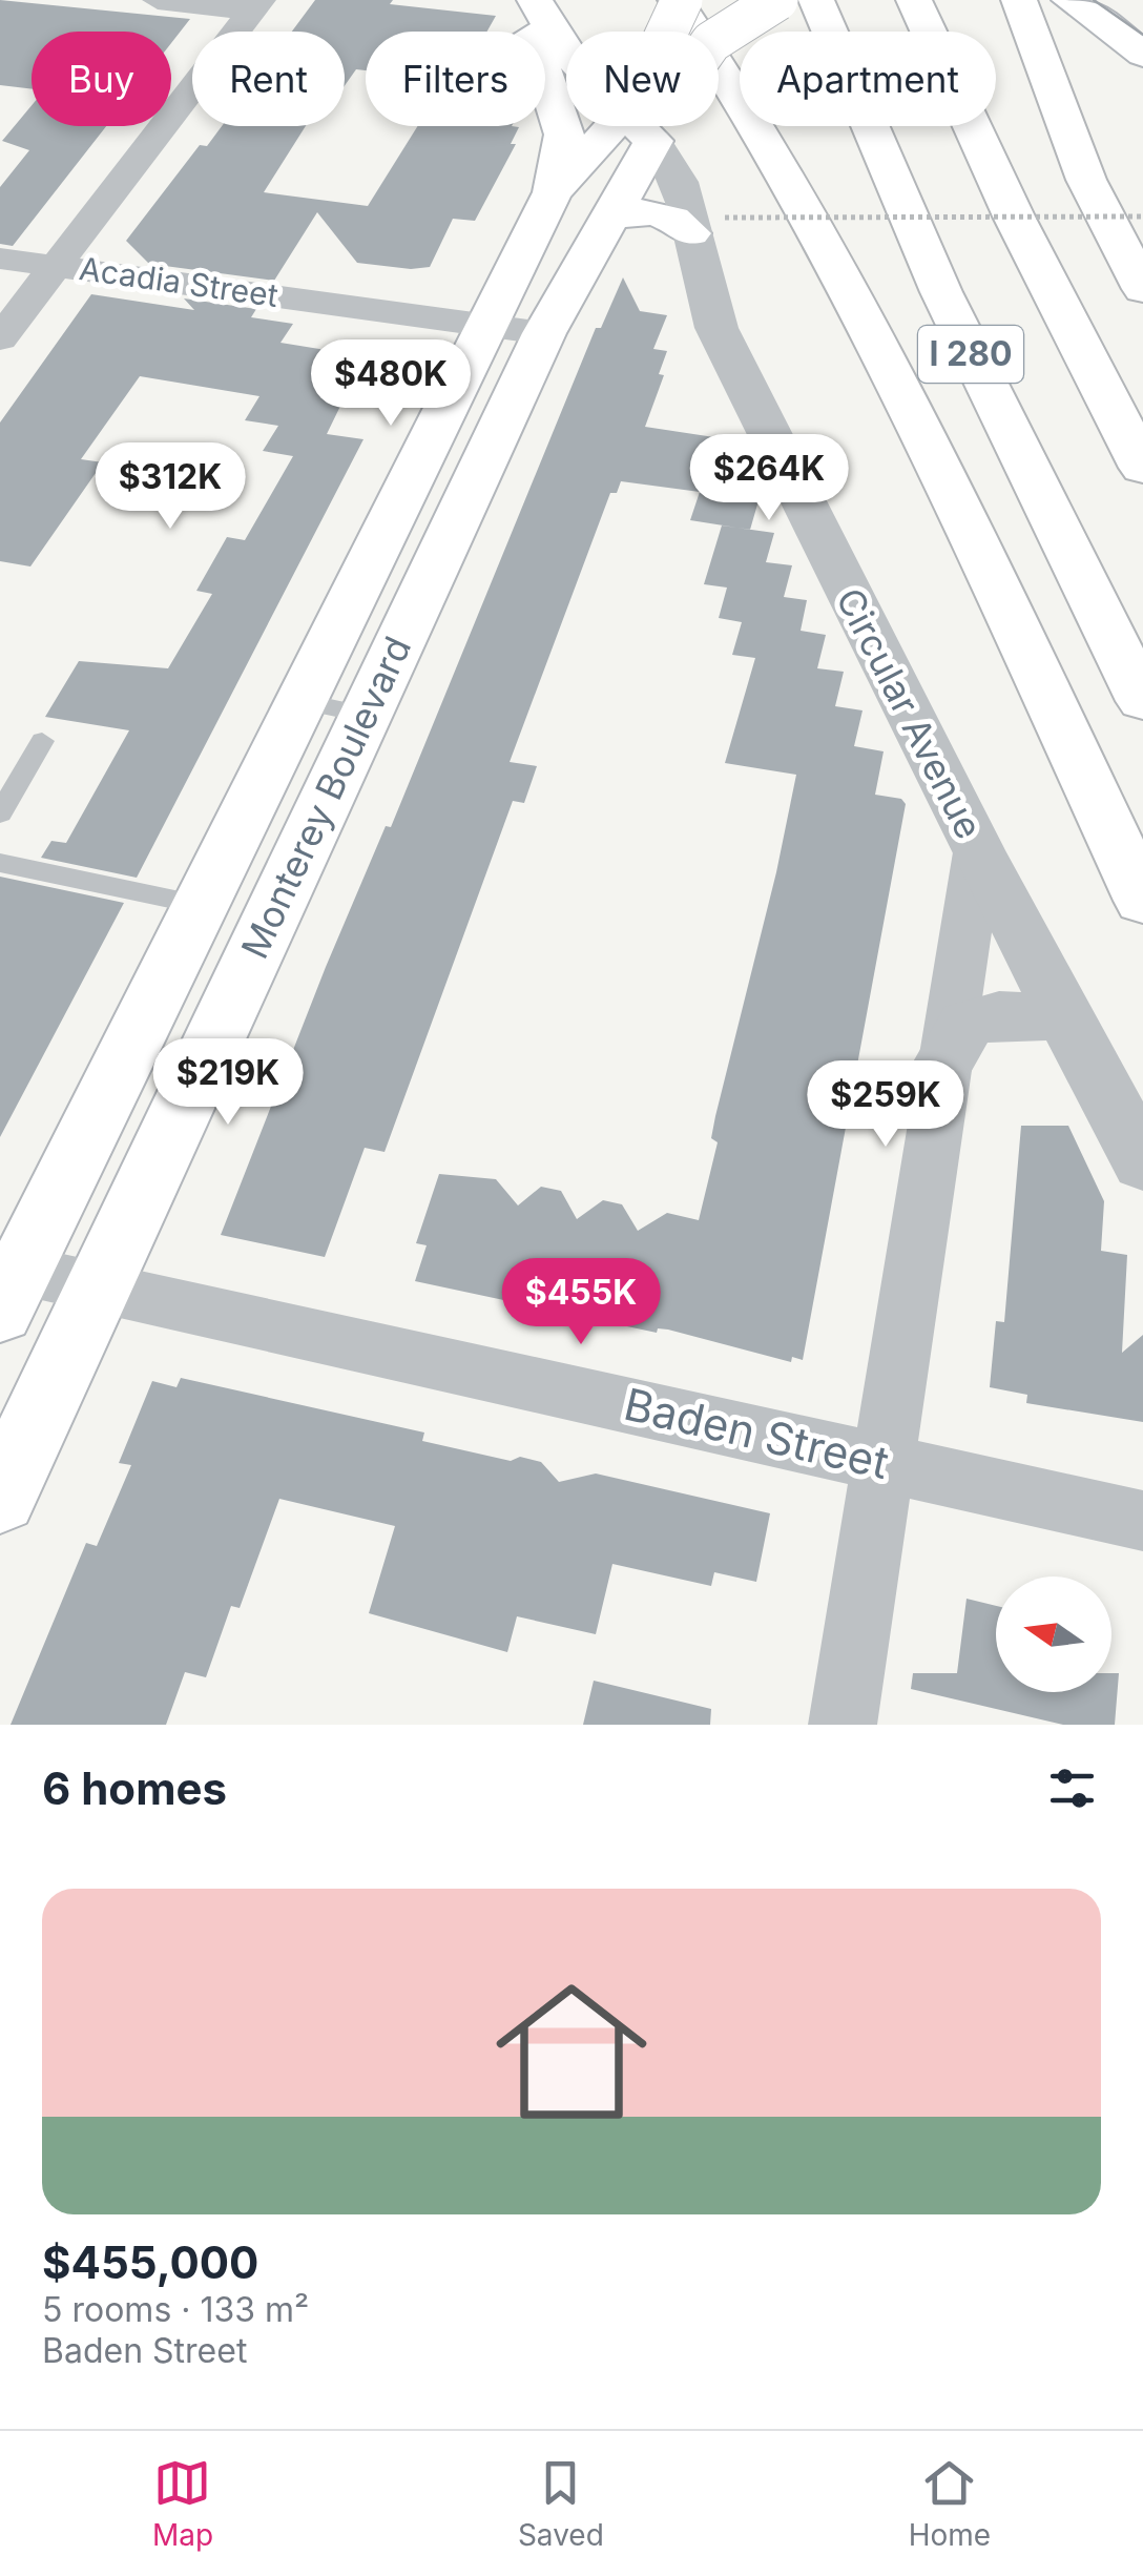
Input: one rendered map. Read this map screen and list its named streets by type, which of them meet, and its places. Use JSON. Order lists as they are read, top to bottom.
{
  "streets": {
    "main road": ["I 280", "Monterey Boulevard"],
    "street": ["Acadia Street", "Circular Avenue", "Baden Street"]
  },
  "crossings": [
    ["Acadia Street", "Monterey Boulevard"],
    ["Monterey Boulevard", "Baden Street"]
  ],
  "north": "left",
  "page": {
    "chip": [
      "Buy",
      "Rent",
      "Filters",
      "New",
      "Apartment"
    ],
    "price": [
      "$480K",
      "$264K",
      "$312K",
      "$219K",
      "$259K",
      "$455K"
    ],
    "heading": "6 homes",
    "list": [
      {
        "name": "$455,000",
        "note": "5 rooms · 133 m² · Baden Street"
      }
    ],
    "tabs": ["Map", "Saved", "Home"]
  }
}
